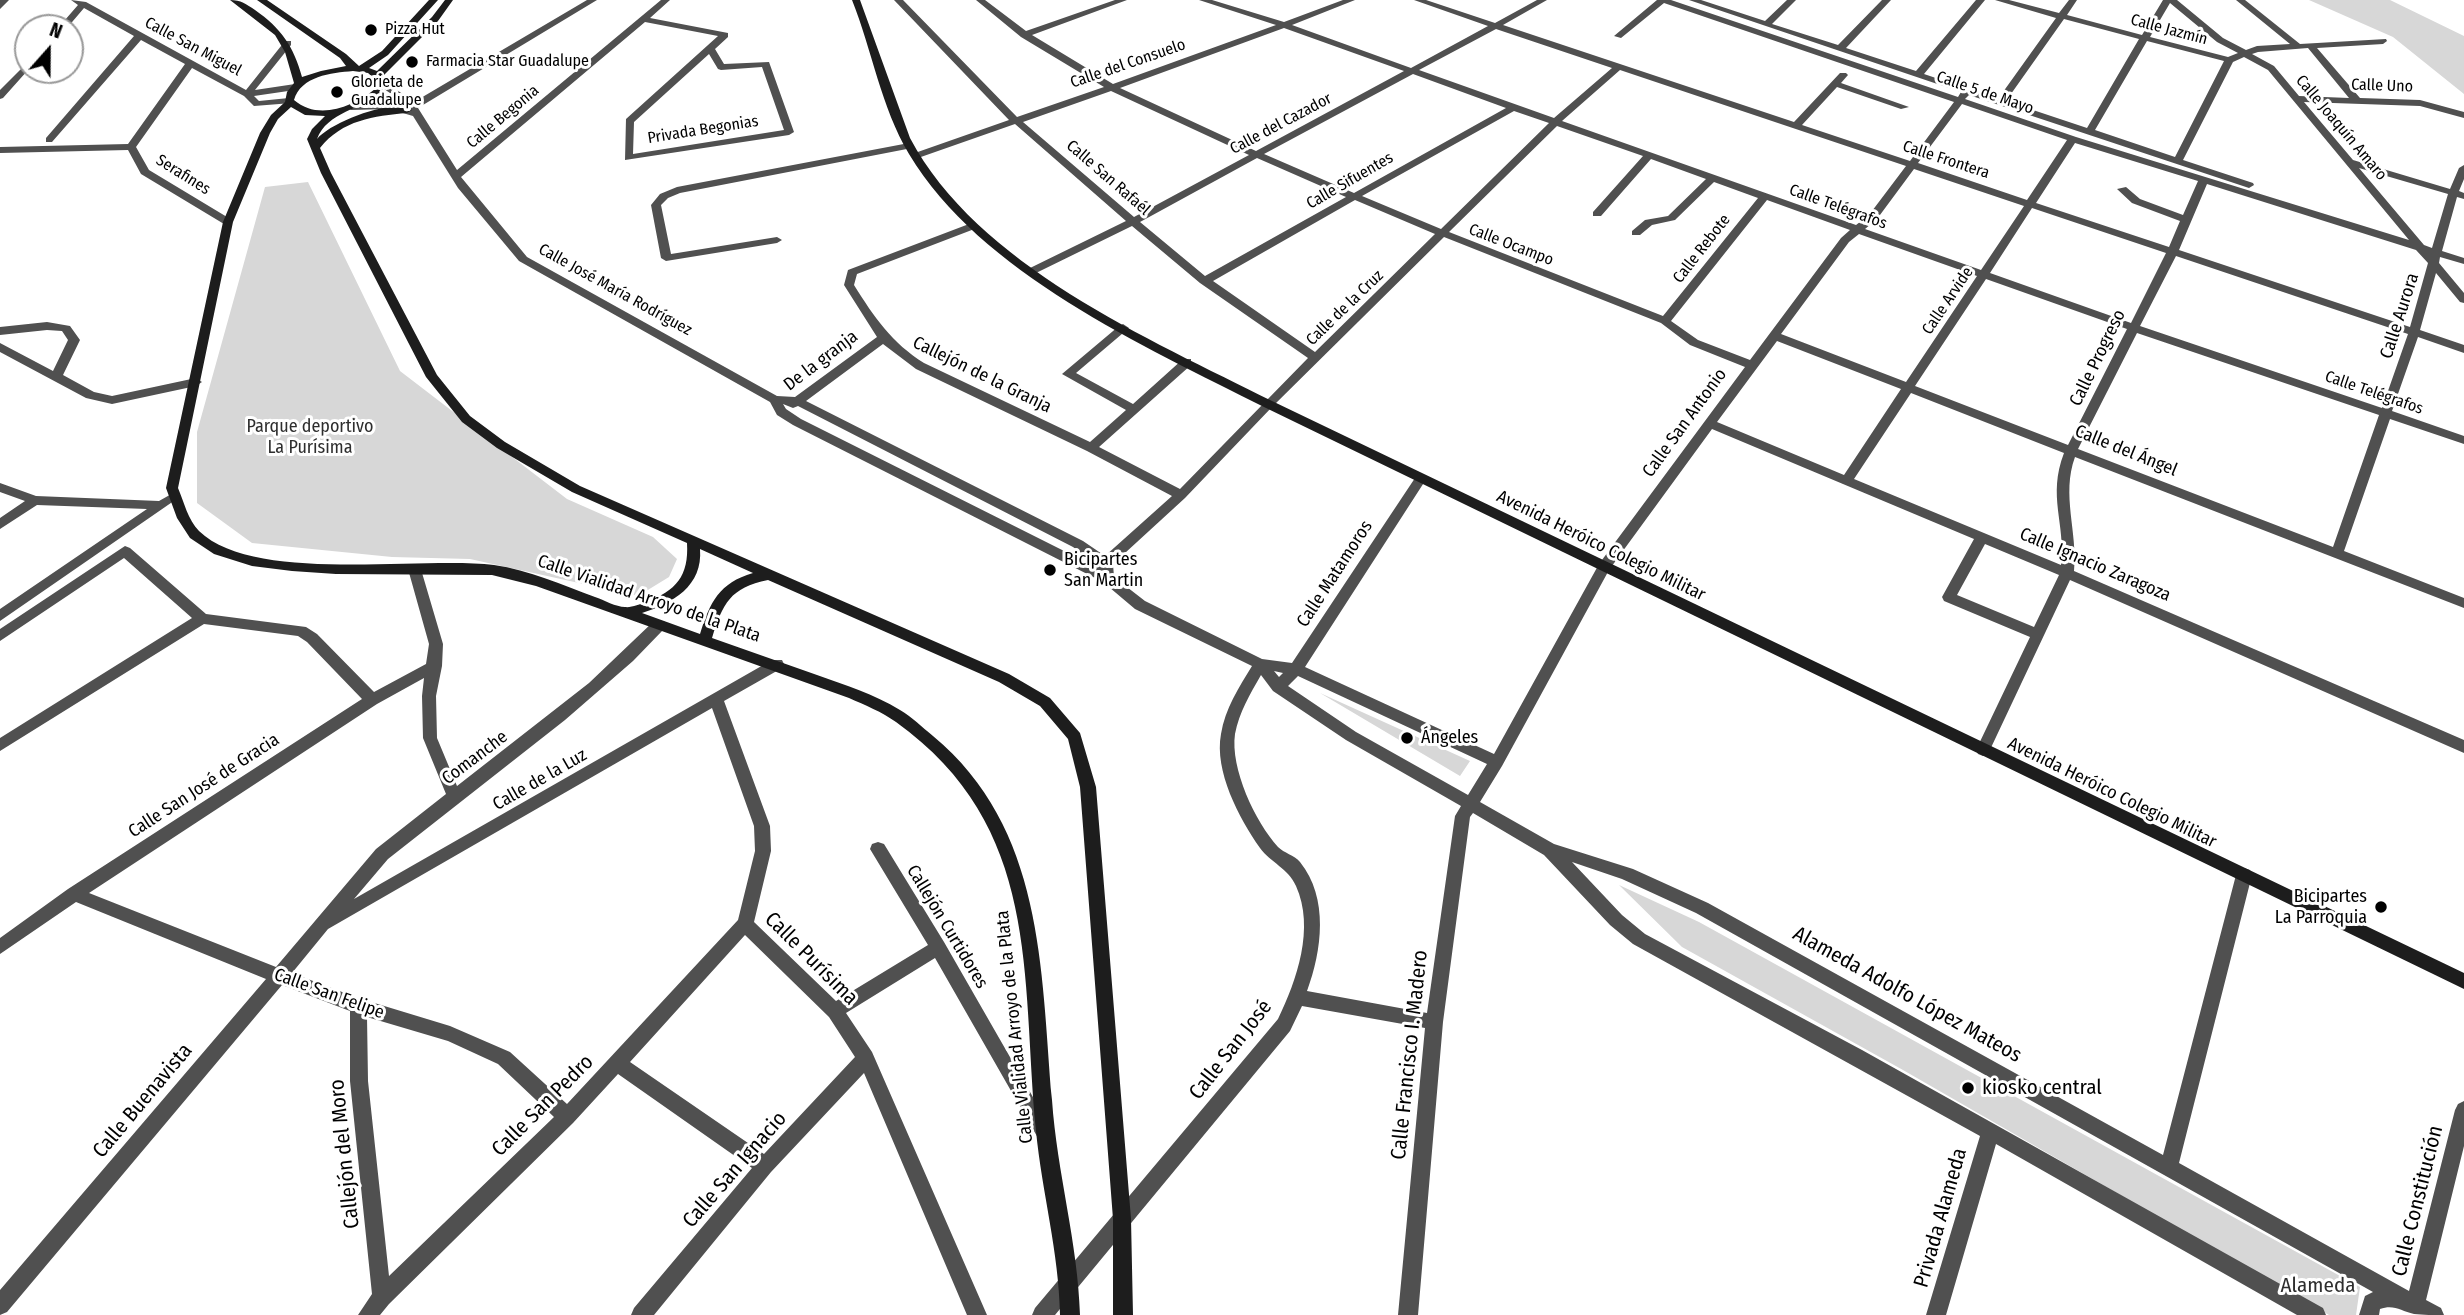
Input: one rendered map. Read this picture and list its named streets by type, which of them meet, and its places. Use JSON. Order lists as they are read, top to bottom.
{
  "streets": {
    "main road": ["Avenida Heróico Colegio Militar", "Calle Vialidad Arroyo de la Plata"],
    "street": [
      "Calle Jazmín",
      "Calle San Miguel",
      "Calle del Consuelo",
      "Calle Uno",
      "Calle 5 de Mayo",
      "Calle Begonia",
      "Calle del Cazador",
      "Calle Joaquín Amaro",
      "Privada Begonias",
      "Calle Frontera",
      "Serafines",
      "Calle San Rafaél",
      "Calle Sifuentes",
      "Calle Telégrafos",
      "Calle Ocampo",
      "Calle Rebote",
      "Calle José María Rodríguez",
      "Calle Arvide",
      "Calle de la Cruz",
      "Calle Aurora",
      "Calle Progreso",
      "De la granja",
      "Callejón de la Granja",
      "Calle San Antonio",
      "Calle del Ángel",
      "Calle Ignacio Zaragoza",
      "Calle Matamoros",
      "Comanche",
      "Calle de la Luz",
      "Calle San José de Gracia",
      "Callejón Curtidores",
      "Calle Purísima",
      "Calle San Felipe",
      "Alameda Adolfo López Mateos",
      "Calle San José",
      "Calle Francisco I. Madero",
      "Calle Buenavista",
      "Calle San Pedro",
      "Callejón del Moro",
      "Calle San Ignacio",
      "Calle Constitución",
      "Privada Alameda"
    ]
  },
  "crossings": [
    ["Calle San Miguel", "Calle Vialidad Arroyo de la Plata"],
    ["Calle del Consuelo", "Calle San Rafaél"],
    ["Calle del Consuelo", "Calle Telégrafos"],
    ["Calle del Consuelo", "Calle Ocampo"],
    ["Calle del Consuelo", "Avenida Heróico Colegio Militar"],
    ["Calle Uno", "Calle Joaquín Amaro"],
    ["Calle 5 de Mayo", "Calle Joaquín Amaro"],
    ["Calle 5 de Mayo", "Calle Arvide"],
    ["Calle 5 de Mayo", "Calle Aurora"],
    ["Calle 5 de Mayo", "Calle Progreso"],
    ["Calle 5 de Mayo", "Calle San Antonio"],
    ["Calle Begonia", "Calle José María Rodríguez"],
    ["Calle del Cazador", "Calle Frontera"],
    ["Calle del Cazador", "Calle San Rafaél"],
    ["Calle del Cazador", "Calle Telégrafos"],
    ["Calle del Cazador", "Calle Ocampo"],
    ["Calle del Cazador", "Avenida Heróico Colegio Militar"],
    ["Calle Joaquín Amaro", "Calle Aurora"],
    ["Calle Frontera", "Calle Arvide"],
    ["Calle Frontera", "Calle de la Cruz"],
    ["Calle Frontera", "Calle Aurora"],
    ["Calle Frontera", "Calle Progreso"],
    ["Calle Frontera", "Calle San Antonio"],
    ["Serafines", "Calle Vialidad Arroyo de la Plata"],
    ["Calle San Rafaél", "Calle Sifuentes"],
    ["Calle San Rafaél", "Calle de la Cruz"],
    ["Calle Sifuentes", "Calle Telégrafos"],
    ["Calle Sifuentes", "Calle Ocampo"],
    ["Calle Telégrafos", "Calle Rebote"],
    ["Calle Telégrafos", "Calle Arvide"],
    ["Calle Telégrafos", "Calle de la Cruz"],
    ["Calle Telégrafos", "Calle Aurora"],
    ["Calle Telégrafos", "Calle Progreso"],
    ["Calle Telégrafos", "Calle San Antonio"],
    ["Calle Ocampo", "Calle Rebote"],
    ["Calle Ocampo", "Calle de la Cruz"],
    ["Calle Ocampo", "Calle San Antonio"],
    ["Calle José María Rodríguez", "Calle de la Cruz"],
    ["Calle José María Rodríguez", "De la granja"],
    ["Calle José María Rodríguez", "Calle San Antonio"],
    ["Calle José María Rodríguez", "Calle Matamoros"],
    ["Calle José María Rodríguez", "Alameda Adolfo López Mateos"],
    ["Calle José María Rodríguez", "Calle San José"],
    ["Calle José María Rodríguez", "Calle Francisco I. Madero"],
    ["Calle Arvide", "Calle del Ángel"],
    ["Calle Arvide", "Calle Ignacio Zaragoza"],
    ["Calle de la Cruz", "Callejón de la Granja"],
    ["Calle de la Cruz", "Avenida Heróico Colegio Militar"],
    ["Calle Aurora", "Calle del Ángel"],
    ["Calle Progreso", "Calle del Ángel"],
    ["Calle Progreso", "Avenida Heróico Colegio Militar"],
    ["Calle Progreso", "Calle Ignacio Zaragoza"],
    ["De la granja", "Callejón de la Granja"],
    ["Callejón de la Granja", "Avenida Heróico Colegio Militar"],
    ["Calle San Antonio", "Calle del Ángel"],
    ["Calle San Antonio", "Avenida Heróico Colegio Militar"],
    ["Calle San Antonio", "Calle Ignacio Zaragoza"],
    ["Calle San Antonio", "Alameda Adolfo López Mateos"],
    ["Calle San Antonio", "Calle Francisco I. Madero"],
    ["Avenida Heróico Colegio Militar", "Calle Matamoros"],
    ["Calle Vialidad Arroyo de la Plata", "Comanche"],
    ["Calle Vialidad Arroyo de la Plata", "Calle de la Luz"],
    ["Calle Vialidad Arroyo de la Plata", "Callejón Curtidores"],
    ["Calle Vialidad Arroyo de la Plata", "Calle San José"],
    ["Comanche", "Calle de la Luz"],
    ["Comanche", "Calle Buenavista"],
    ["Calle de la Luz", "Calle Purísima"],
    ["Calle de la Luz", "Calle Buenavista"],
    ["Calle San José de Gracia", "Calle San Felipe"],
    ["Calle Purísima", "Calle San Pedro"],
    ["Calle Purísima", "Calle San Ignacio"],
    ["Calle San Felipe", "Calle Buenavista"],
    ["Calle San Felipe", "Calle San Pedro"],
    ["Calle San Felipe", "Callejón del Moro"],
    ["Alameda Adolfo López Mateos", "Calle Francisco I. Madero"],
    ["Alameda Adolfo López Mateos", "Calle Constitución"],
    ["Alameda Adolfo López Mateos", "Privada Alameda"],
    ["Calle San Pedro", "Callejón del Moro"]
  ],
  "parks": ["Parque deportivo La Purísima", "Alameda"],
  "places": [
    "Pizza Hut",
    "Farmacia Star Guadalupe",
    "Glorieta de Guadalupe",
    "Bicipartes San Martin",
    "Ángeles",
    "Bicipartes La Parroquia",
    "kiosko central"
  ],
  "north": "top"
}
